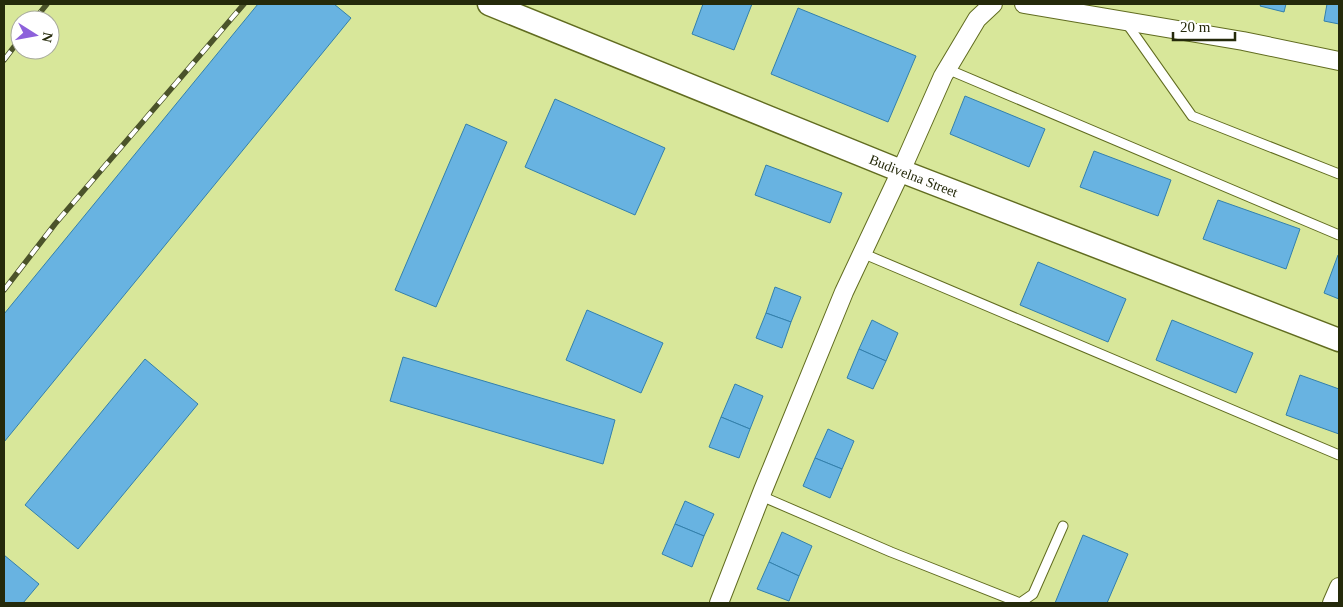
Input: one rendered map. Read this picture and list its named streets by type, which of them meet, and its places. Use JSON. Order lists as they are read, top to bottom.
{
  "streets": {
    "street": ["Budivelna Street"]
  },
  "scale_bar": "20 m",
  "north": "right"
}
